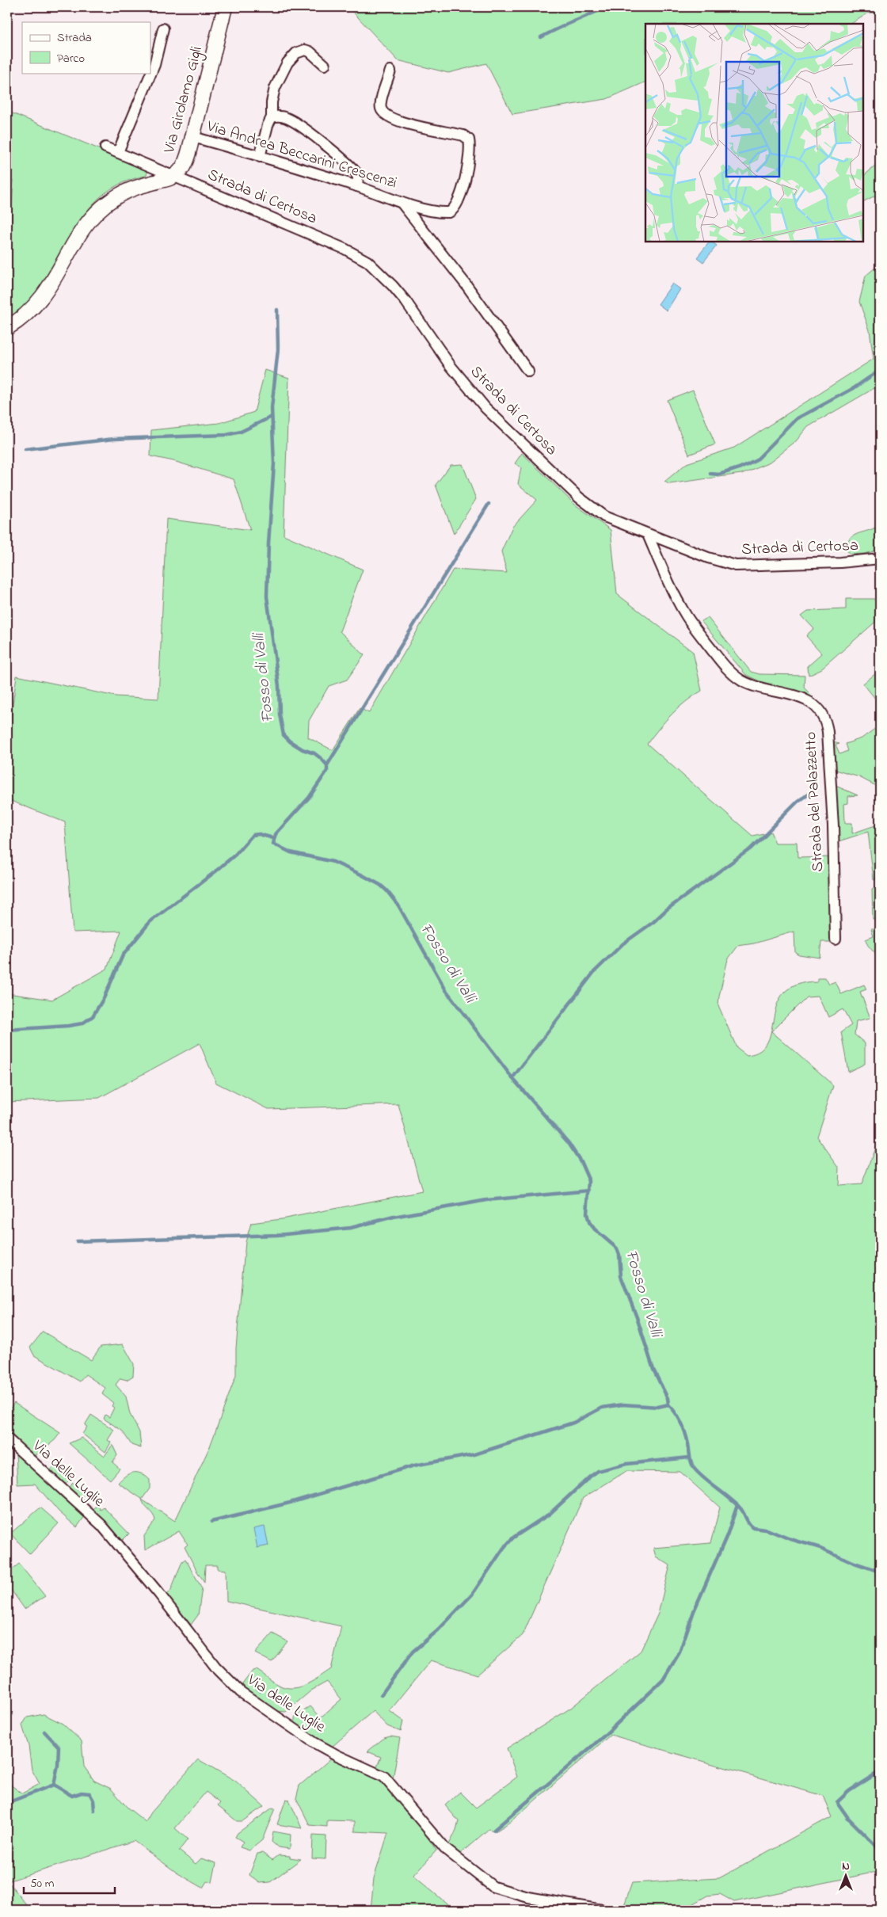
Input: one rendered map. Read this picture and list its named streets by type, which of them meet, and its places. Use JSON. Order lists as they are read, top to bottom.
{
  "streets": {
    "main road": ["Via Girolamo Gigli"],
    "street": [
      "Via Andrea Beccarini Crescenzi",
      "Strada di Certosa",
      "Strada del Palazzetto",
      "Via delle Luglie"
    ]
  },
  "crossings": [
    ["Via Girolamo Gigli", "Via Andrea Beccarini Crescenzi"],
    ["Via Girolamo Gigli", "Strada di Certosa"],
    ["Strada di Certosa", "Strada del Palazzetto"]
  ],
  "water": ["Fosso di Valli"],
  "legend": ["Strada", "Parco"],
  "scale_bar": "50 m",
  "north": "top"
}
